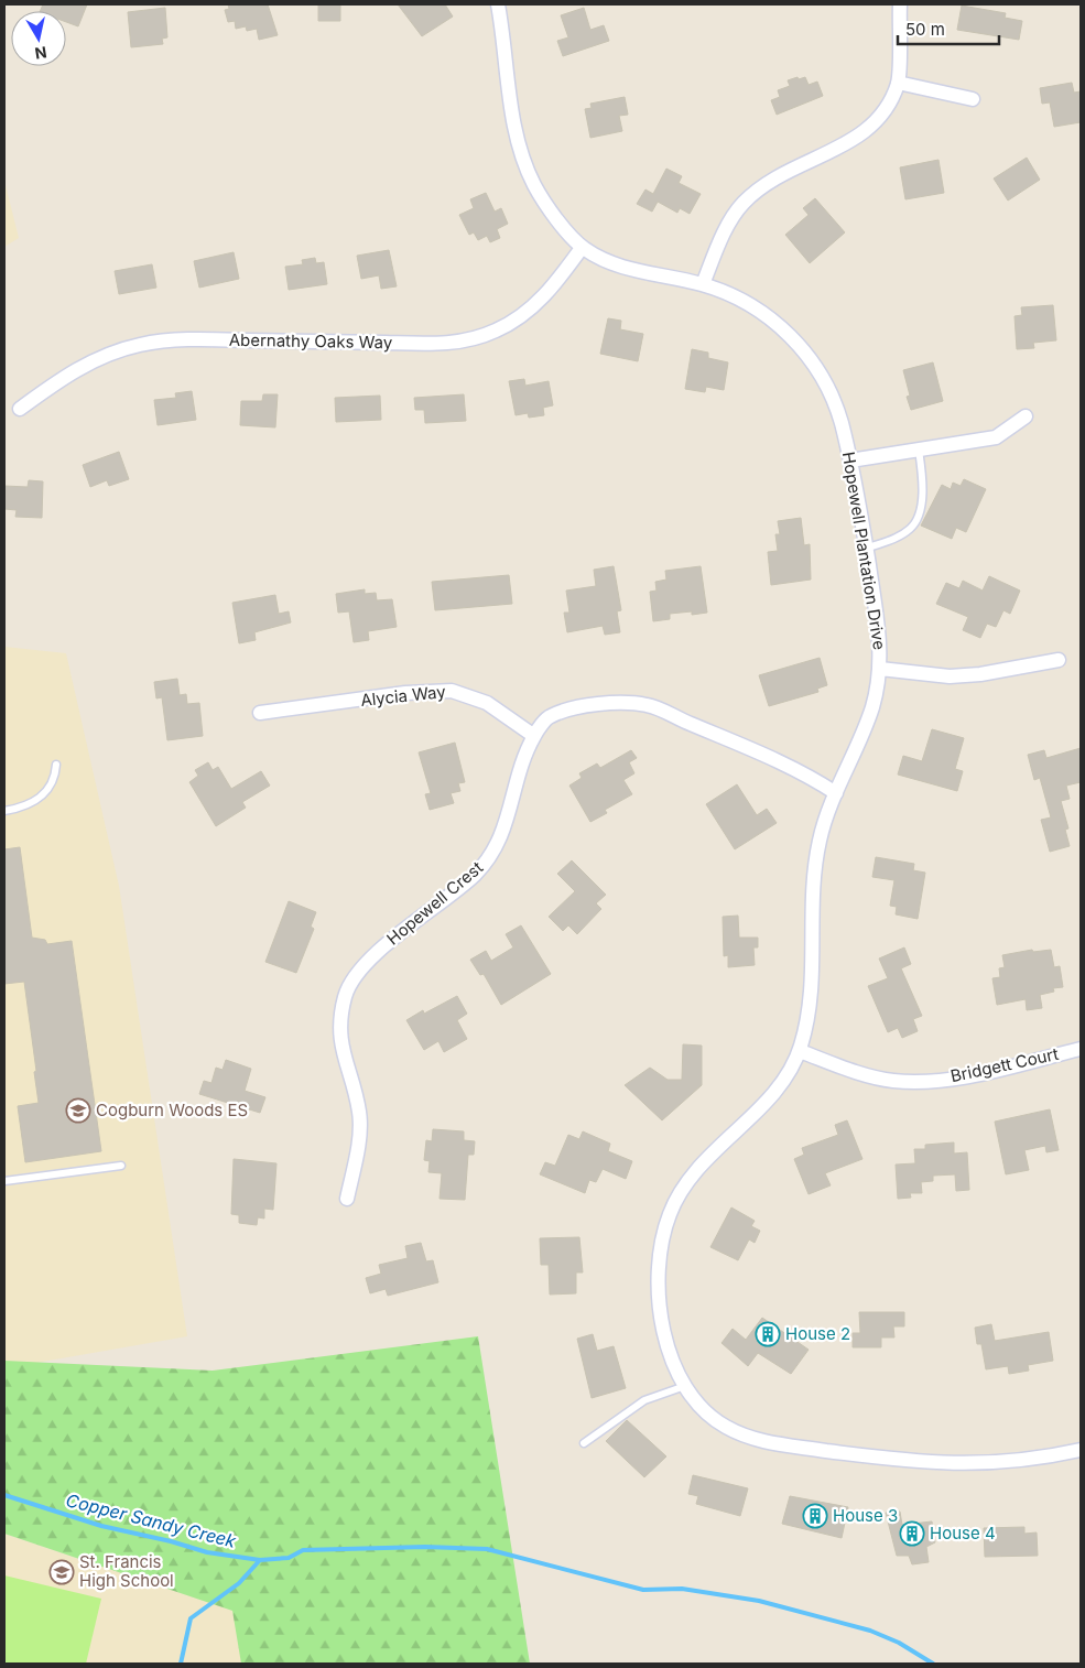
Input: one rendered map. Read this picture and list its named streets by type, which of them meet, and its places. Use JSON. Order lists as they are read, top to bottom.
{
  "streets": {
    "street": [
      "Abernathy Oaks Way",
      "Hopewell Plantation Drive",
      "Alycia Way",
      "Hopewell Crest",
      "Bridgett Court"
    ]
  },
  "crossings": [
    ["Abernathy Oaks Way", "Hopewell Plantation Drive"],
    ["Hopewell Plantation Drive", "Hopewell Crest"],
    ["Hopewell Plantation Drive", "Bridgett Court"],
    ["Alycia Way", "Hopewell Crest"]
  ],
  "water": ["Copper Sandy Creek"],
  "places": {
    "school or university": ["Cogburn Woods ES", "St. Francis High School"],
    "building": ["House 2", "House 3", "House 4"]
  },
  "scale_bar": "50 m",
  "north": "bottom"
}
